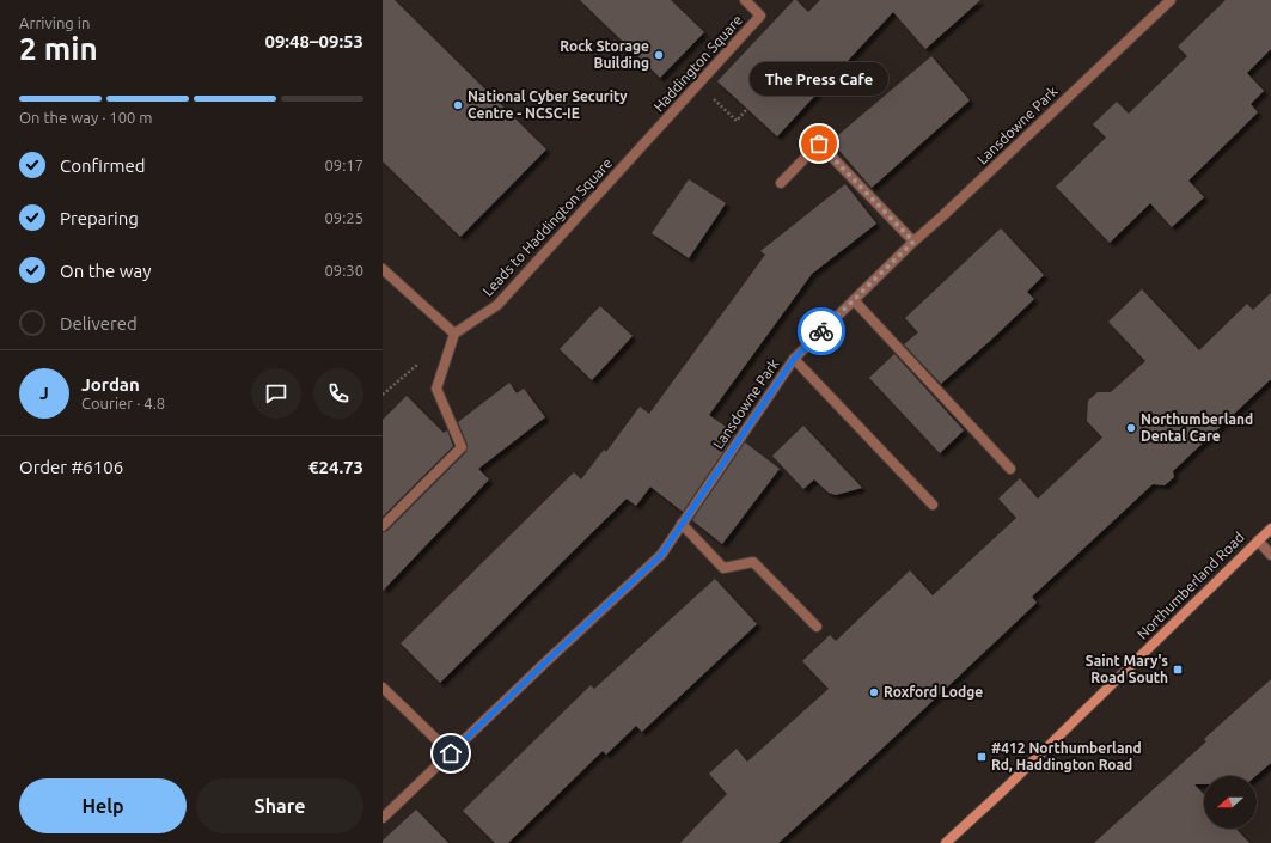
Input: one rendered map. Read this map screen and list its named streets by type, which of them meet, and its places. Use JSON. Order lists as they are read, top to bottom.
{
  "streets": {
    "main road": ["Northumberland Road"],
    "street": ["Haddington Square", "Lansdowne Park", "Leads to Haddington Square"]
  },
  "crossings": [
    ["Haddington Square", "Leads to Haddington Square"]
  ],
  "places": {
    "other": [
      "Rock Storage Building",
      "National Cyber Security Centre - NCSC-IE",
      "The Press Cafe",
      "Northumberland Dental Care",
      "Roxford Lodge"
    ],
    "transit": ["Saint Mary's Road South", "#412 Northumberland Rd, Haddington Road"]
  },
  "north": "left",
  "page": {
    "heading": ["2 min", "Arriving in", "09:48–09:53"],
    "panel": [
      "Jordan",
      "Courier · 4.8",
      "Order #6106",
      "€24.73"
    ],
    "bubble": "The Press Cafe",
    "bar": "On the way · 100 m",
    "list": [
      ["Confirmed", "09:17"],
      ["Preparing", "09:25"],
      ["On the way", "09:30"],
      "Delivered"
    ],
    "round": "J",
    "buttons": ["Help", "Share"]
  }
}
